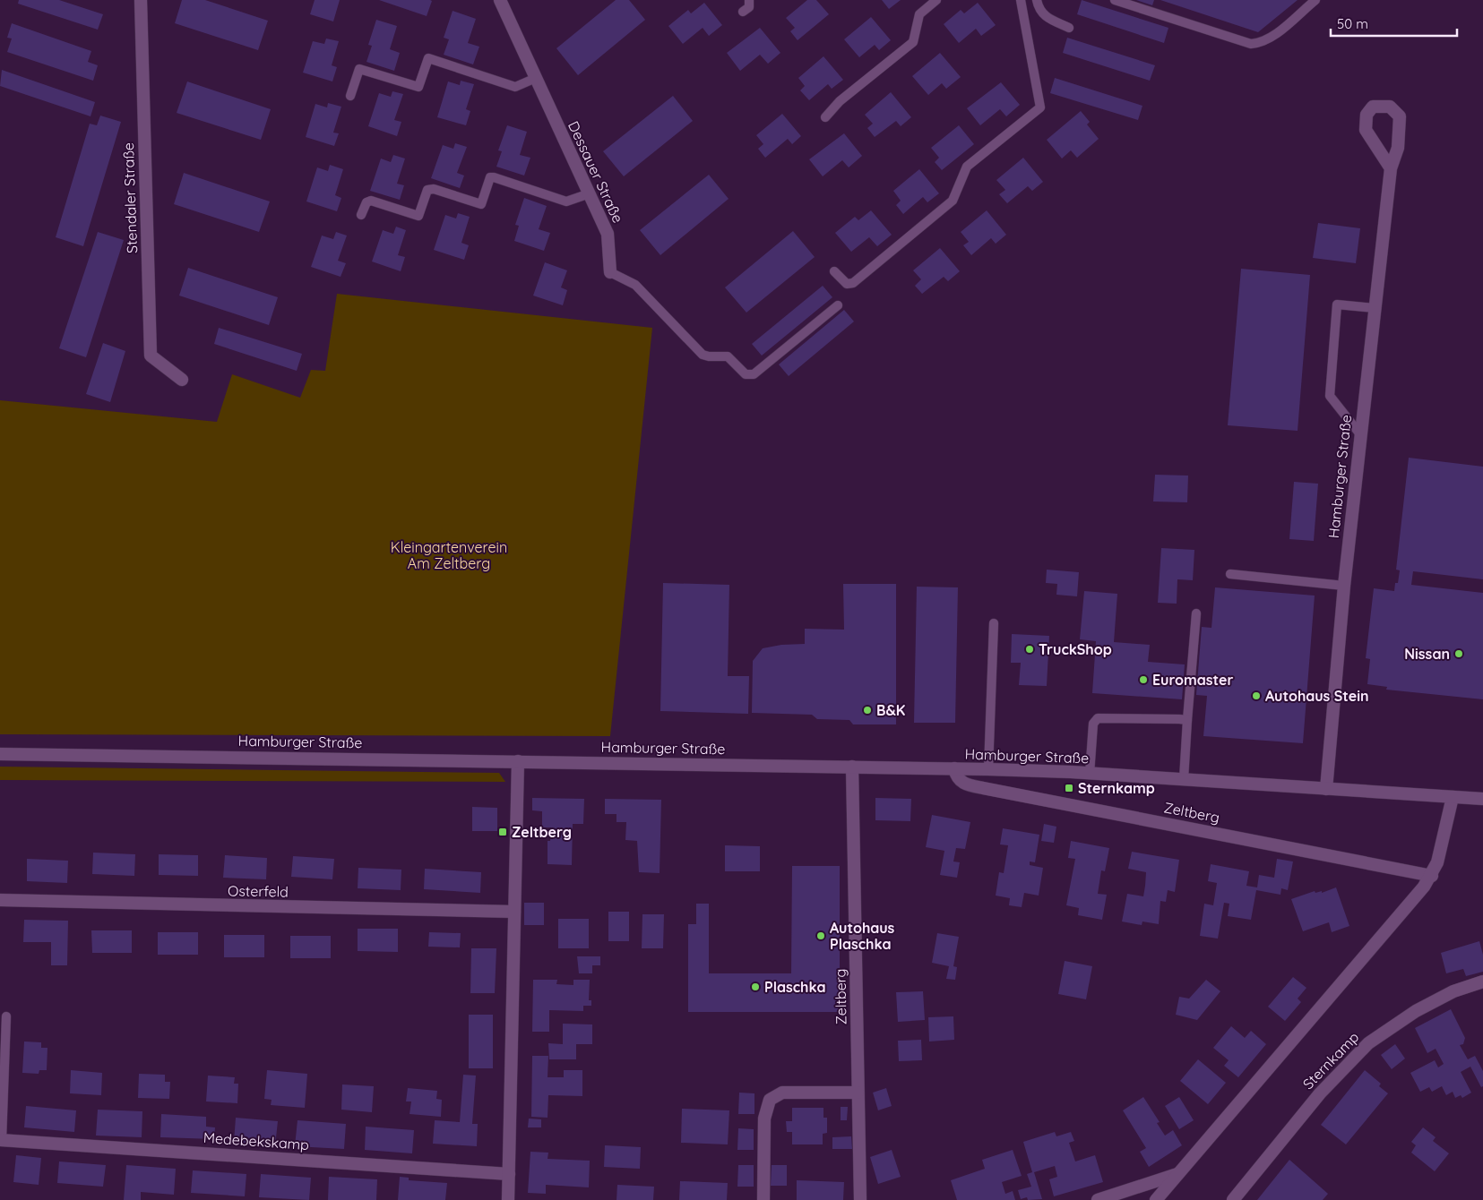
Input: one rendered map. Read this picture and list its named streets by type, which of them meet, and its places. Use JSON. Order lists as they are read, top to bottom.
{
  "streets": {
    "street": [
      "Dessauer Straße",
      "Stendaler Straße",
      "Hamburger Straße",
      "Zeltberg",
      "Osterfeld",
      "Sternkamp",
      "Medebekskamp"
    ]
  },
  "crossings": [
    ["Hamburger Straße", "Zeltberg"]
  ],
  "parks": ["Kleingartenverein Am Zeltberg"],
  "places": {
    "other": [
      "TruckShop",
      "Nissan",
      "Euromaster",
      "Autohaus Stein",
      "B&K",
      "Autohaus Plaschka",
      "Plaschka"
    ],
    "transit": ["Sternkamp", "Zeltberg"]
  },
  "scale_bar": "50 m"
}
